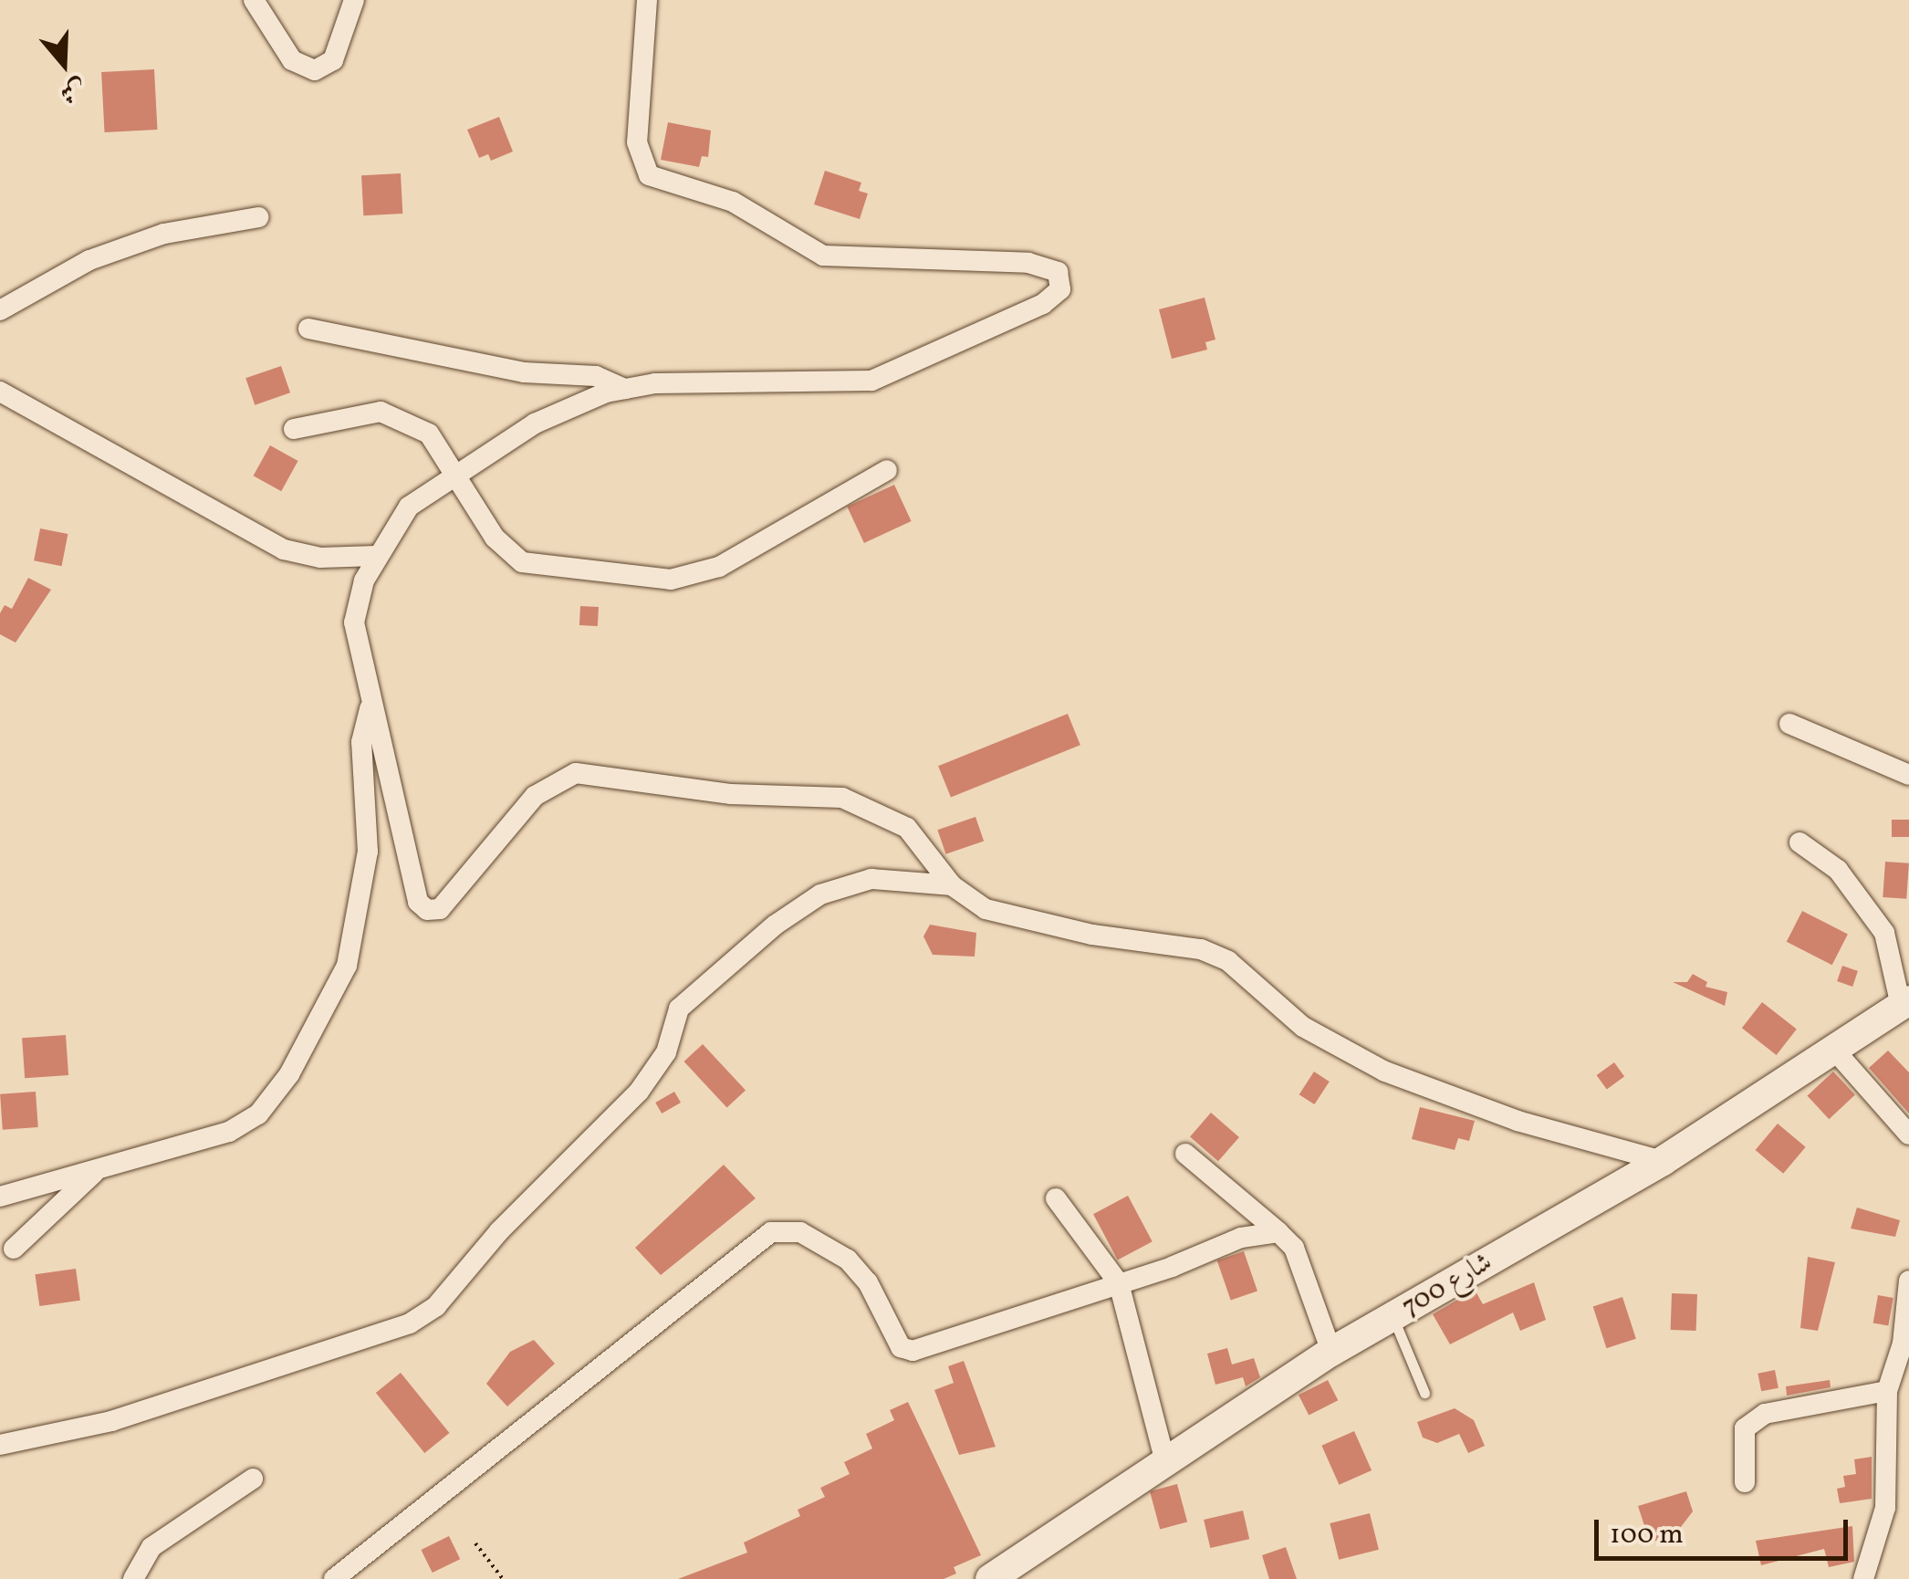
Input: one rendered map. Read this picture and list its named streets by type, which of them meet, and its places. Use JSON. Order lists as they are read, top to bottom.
{
  "streets": {
    "main road": ["شارع 700"]
  },
  "scale_bar": "100 m",
  "north": "bottom"
}
